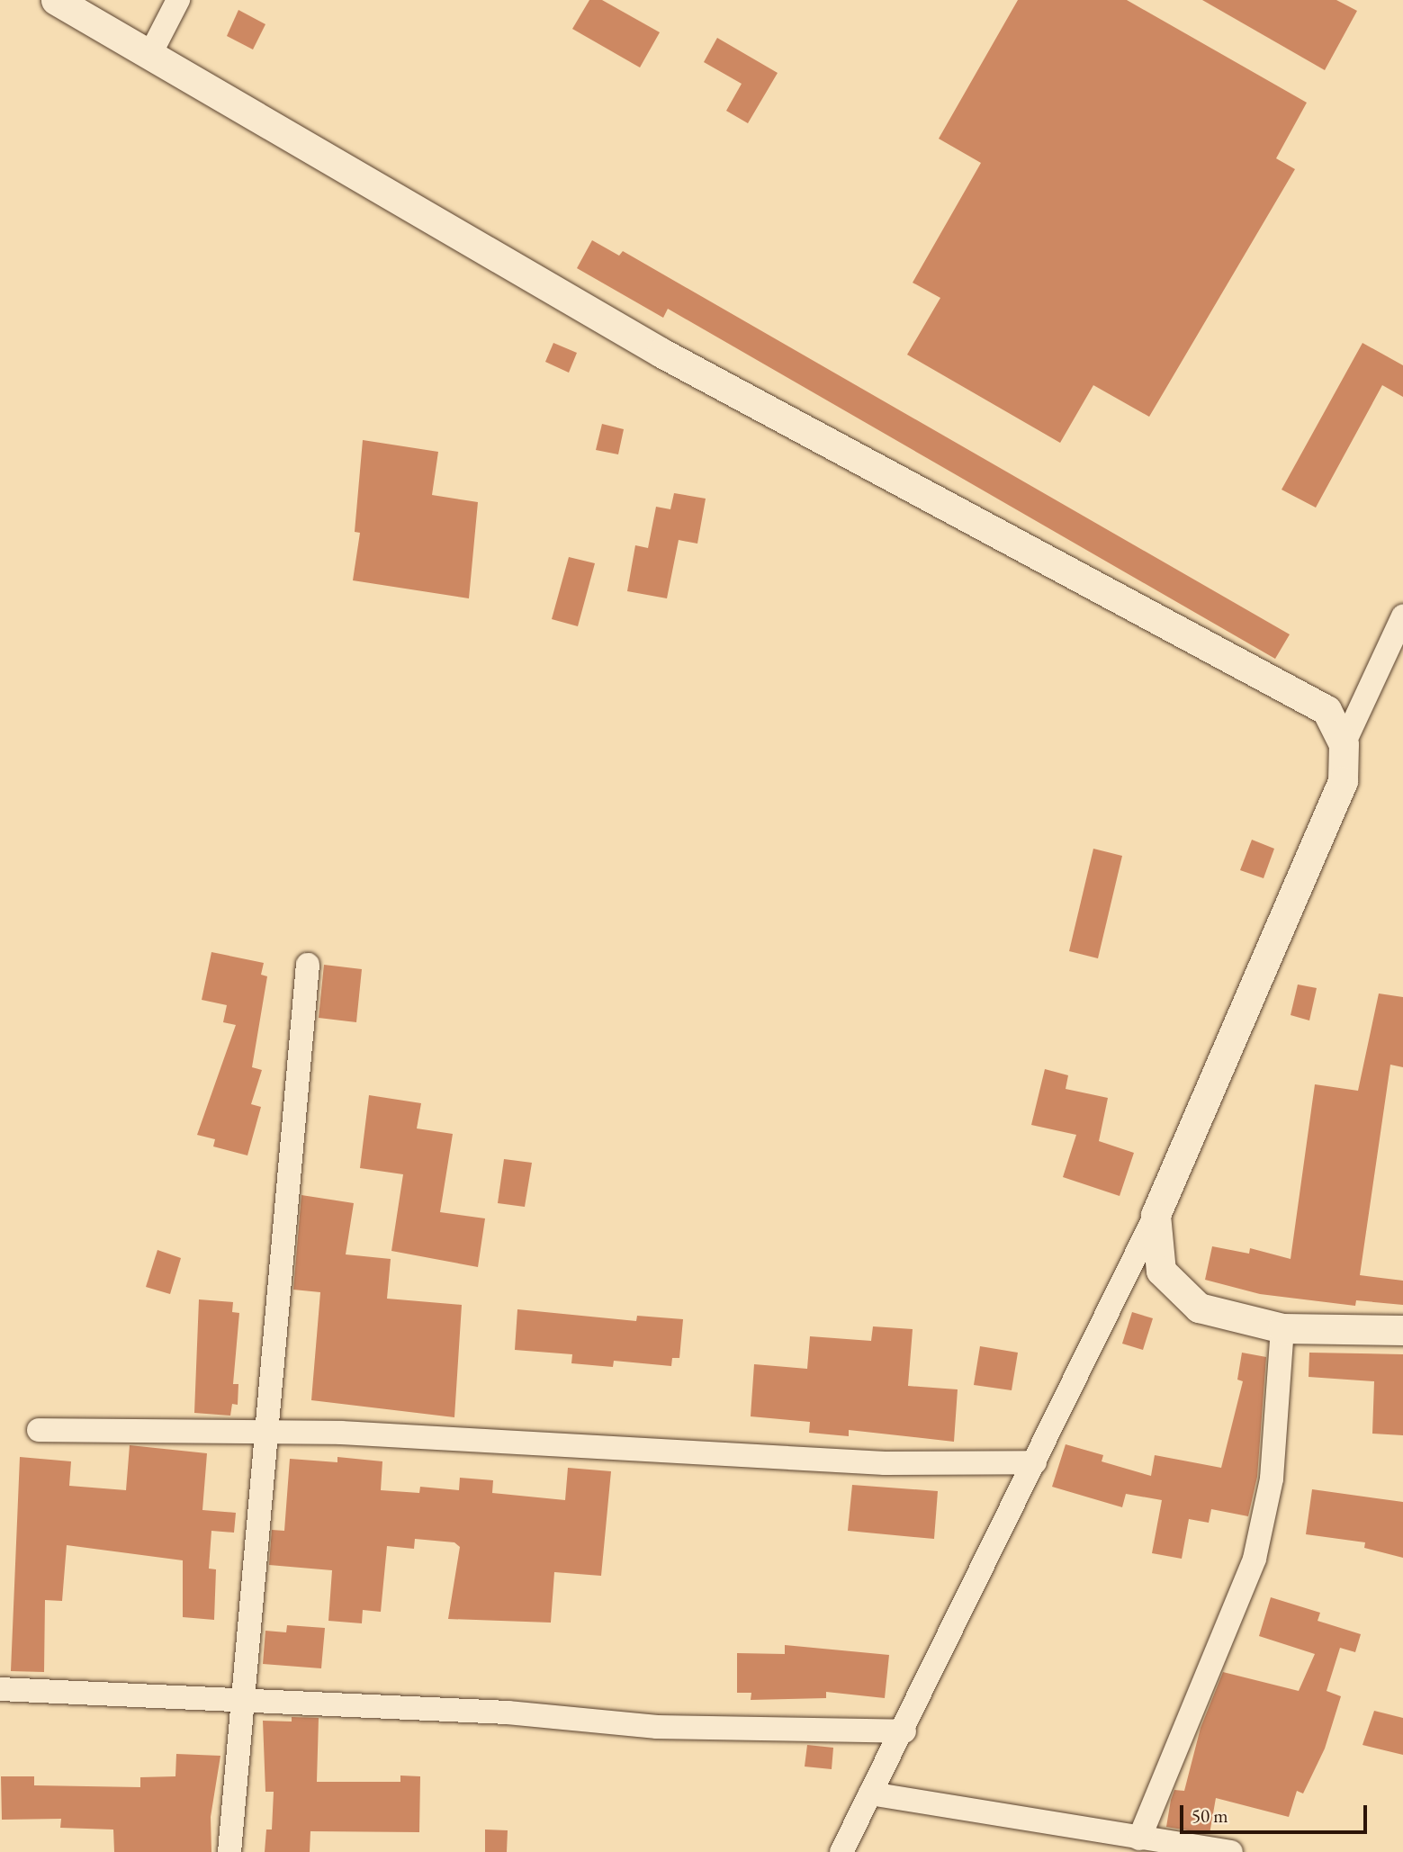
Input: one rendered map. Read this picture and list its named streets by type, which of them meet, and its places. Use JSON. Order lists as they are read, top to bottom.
{
  "scale_bar": "50 m"
}
